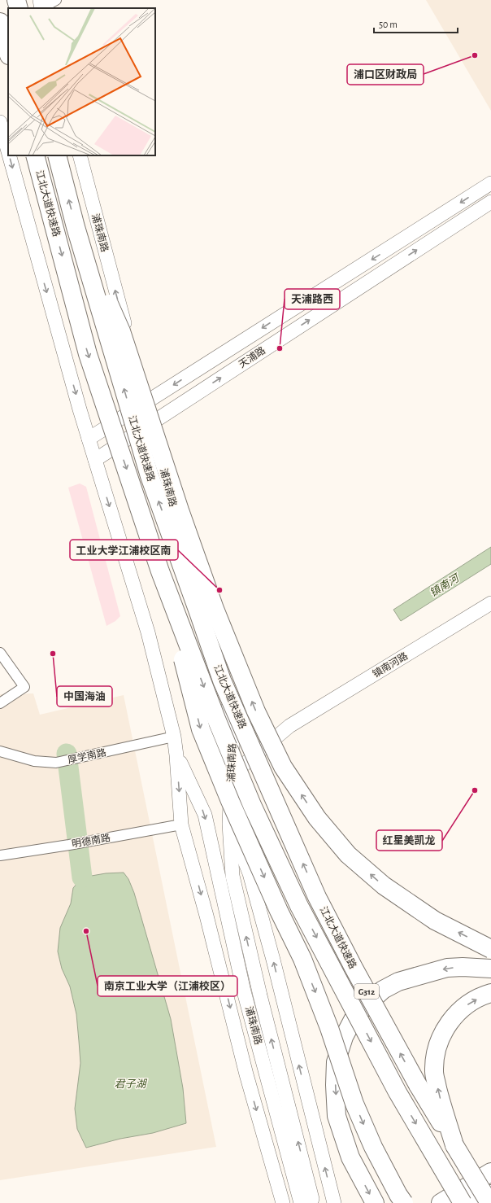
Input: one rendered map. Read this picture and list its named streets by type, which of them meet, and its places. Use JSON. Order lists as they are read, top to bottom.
{
  "streets": {
    "highway": ["江北大道快速路", "G312"],
    "street": [
      "浦珠南路",
      "天浦路",
      "镇南河路",
      "厚学南路",
      "明德南路"
    ]
  },
  "crossings": [
    ["浦珠南路", "天浦路"],
    ["浦珠南路", "镇南河路"],
    ["浦珠南路", "厚学南路"],
    ["浦珠南路", "明德南路"]
  ],
  "water": ["镇南河", "君子湖"],
  "places": [
    "浦口区财政局",
    "天浦路西",
    "工业大学江浦校区南",
    "中国海油",
    "红星美凯龙",
    "南京工业大学（江浦校区）"
  ],
  "scale_bar": "50 m"
}
